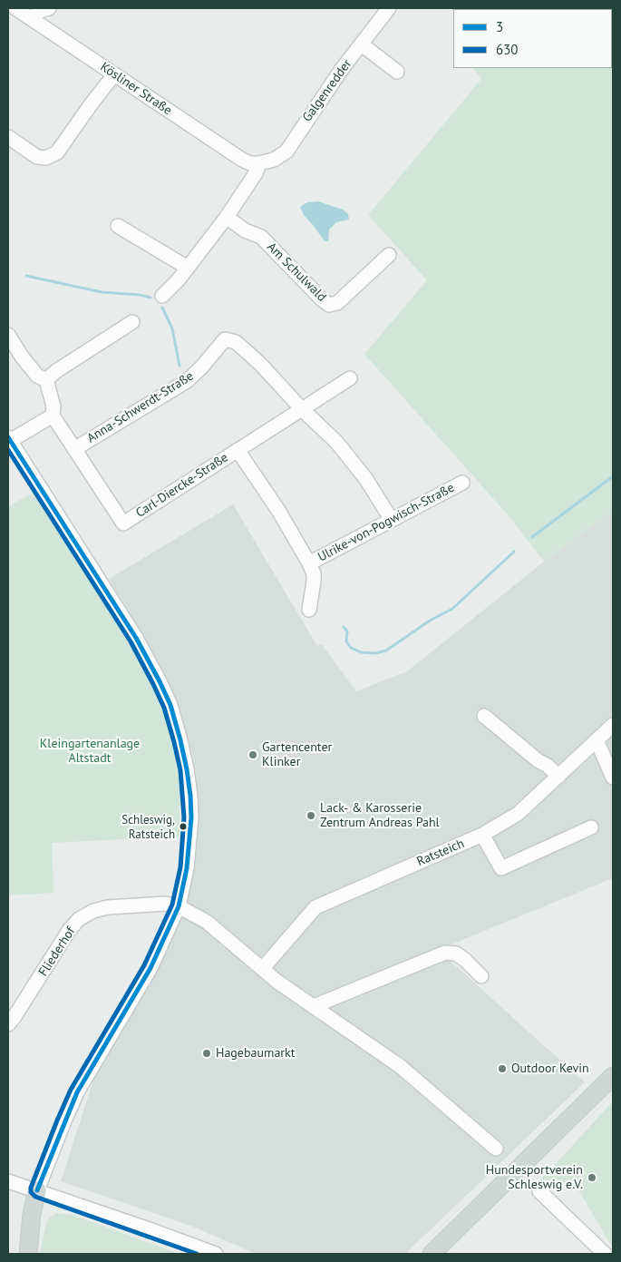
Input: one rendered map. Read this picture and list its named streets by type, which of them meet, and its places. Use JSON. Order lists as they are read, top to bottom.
{
  "streets": {
    "street": [
      "Kösliner Straße",
      "Galgenredder",
      "Am Schulwald",
      "Anna-Schwerdt-Straße",
      "Carl-Diercke-Straße",
      "Ulrike-von-Pogwisch-Straße",
      "Ratsteich",
      "Fliederhof"
    ]
  },
  "crossings": [
    ["Kösliner Straße", "Galgenredder"],
    ["Anna-Schwerdt-Straße", "Carl-Diercke-Straße"],
    ["Carl-Diercke-Straße", "Ulrike-von-Pogwisch-Straße"]
  ],
  "parks": ["Kleingartenanlage Altstadt"],
  "places": [
    "Gartencenter Klinker",
    "Lack- & Karosserie Zentrum Andreas Pahl",
    "Schleswig, Ratsteich",
    "Hagebaumarkt",
    "Outdoor Kevin",
    "Hundesportverein Schleswig e.V."
  ],
  "lines": ["transit line 3", "transit line 630"],
  "legend": ["3", "630"]
}
